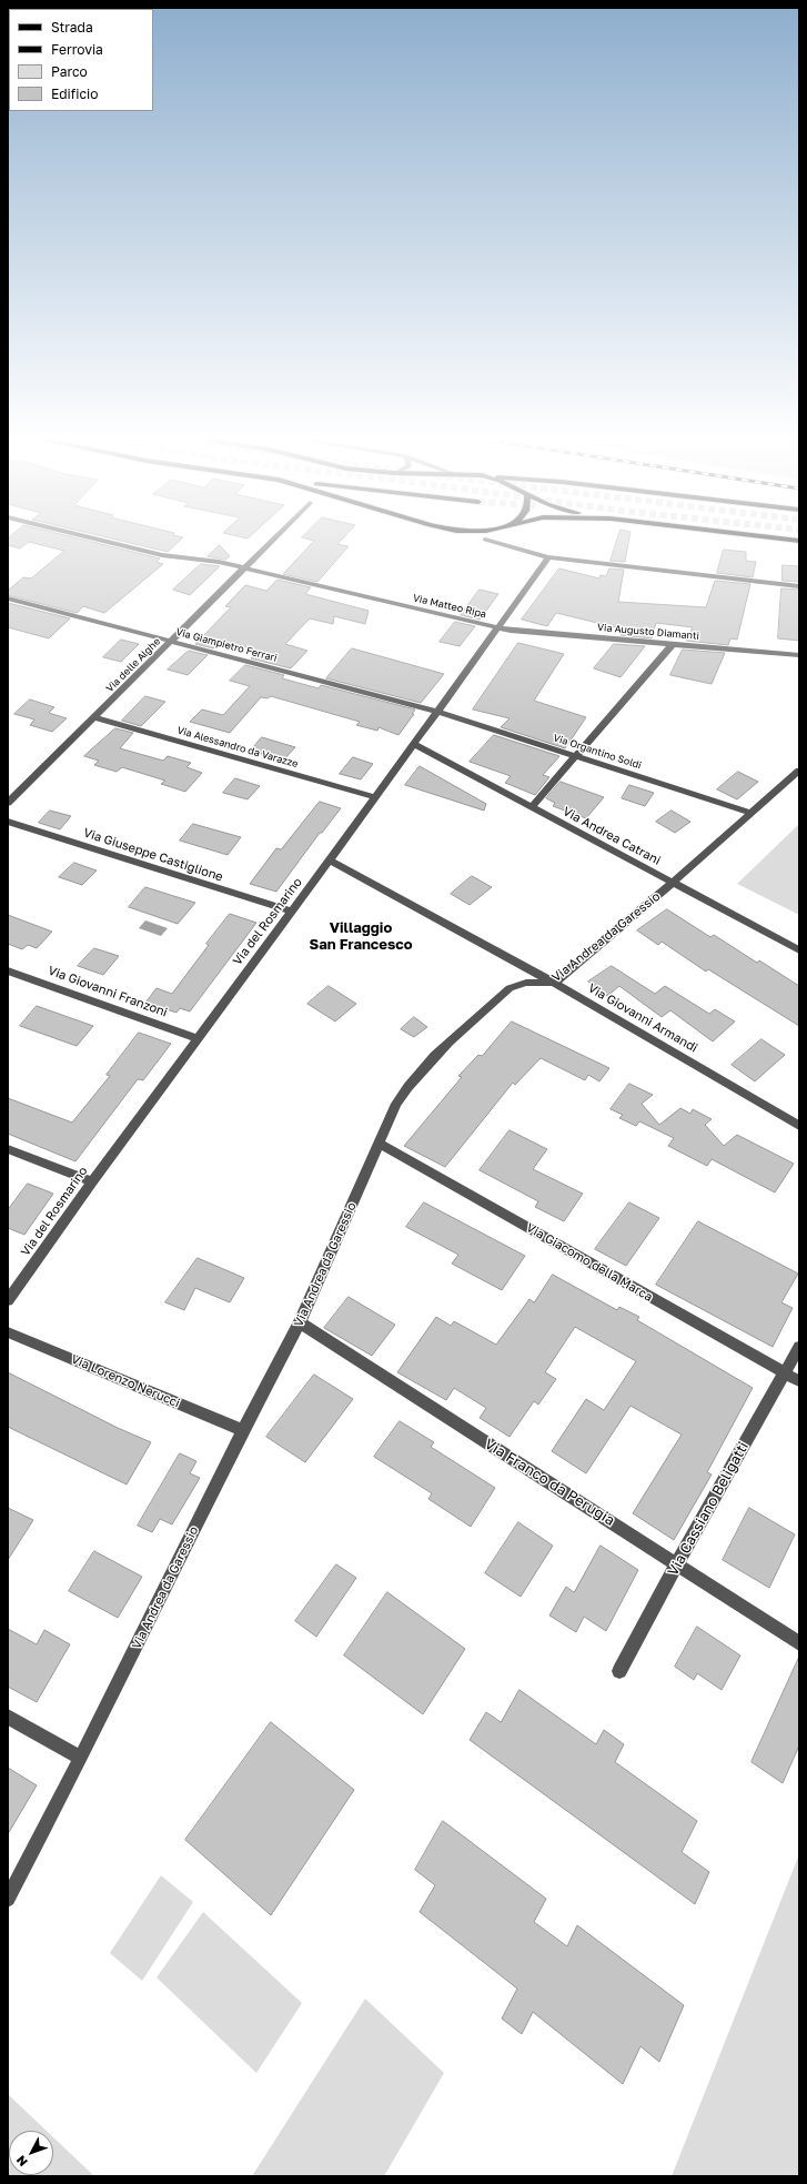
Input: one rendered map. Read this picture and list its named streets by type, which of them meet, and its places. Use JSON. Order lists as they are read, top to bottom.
{
  "streets": {
    "street": [
      "Via Matteo Ripa",
      "Via Augusto Diamanti",
      "Via Giampietro Ferrari",
      "Via delle Alghe",
      "Via Alessandro da Varazze",
      "Via Organtino Soldi",
      "Via Andrea Catrani",
      "Via Giuseppe Castiglione",
      "Via del Rosmarino",
      "Via Andrea da Garessio",
      "Via Giovanni Franzoni",
      "Via Giovanni Armandi",
      "Via Giacomo della Marca",
      "Via Lorenzo Nerucci",
      "Via Franco da Perugia",
      "Via Cassiano Beligatti"
    ]
  },
  "crossings": [
    ["Via Matteo Ripa", "Via Augusto Diamanti"],
    ["Via Matteo Ripa", "Via delle Alghe"],
    ["Via Matteo Ripa", "Via del Rosmarino"],
    ["Via Augusto Diamanti", "Via del Rosmarino"],
    ["Via Giampietro Ferrari", "Via delle Alghe"],
    ["Via Giampietro Ferrari", "Via Organtino Soldi"],
    ["Via Giampietro Ferrari", "Via del Rosmarino"],
    ["Via delle Alghe", "Via Alessandro da Varazze"],
    ["Via Alessandro da Varazze", "Via del Rosmarino"],
    ["Via Organtino Soldi", "Via del Rosmarino"],
    ["Via Organtino Soldi", "Via Andrea da Garessio"],
    ["Via Andrea Catrani", "Via del Rosmarino"],
    ["Via Andrea Catrani", "Via Andrea da Garessio"],
    ["Via Giuseppe Castiglione", "Via del Rosmarino"],
    ["Via del Rosmarino", "Via Giovanni Franzoni"],
    ["Via del Rosmarino", "Via Giovanni Armandi"],
    ["Via Andrea da Garessio", "Via Giovanni Armandi"],
    ["Via Andrea da Garessio", "Via Giacomo della Marca"],
    ["Via Andrea da Garessio", "Via Lorenzo Nerucci"],
    ["Via Andrea da Garessio", "Via Franco da Perugia"],
    ["Via Giacomo della Marca", "Via Cassiano Beligatti"],
    ["Via Franco da Perugia", "Via Cassiano Beligatti"]
  ],
  "districts": ["Villaggio San Francesco"],
  "legend": [
    "Strada",
    "Ferrovia",
    "Parco",
    "Edificio"
  ],
  "north": "bottom left"
}
